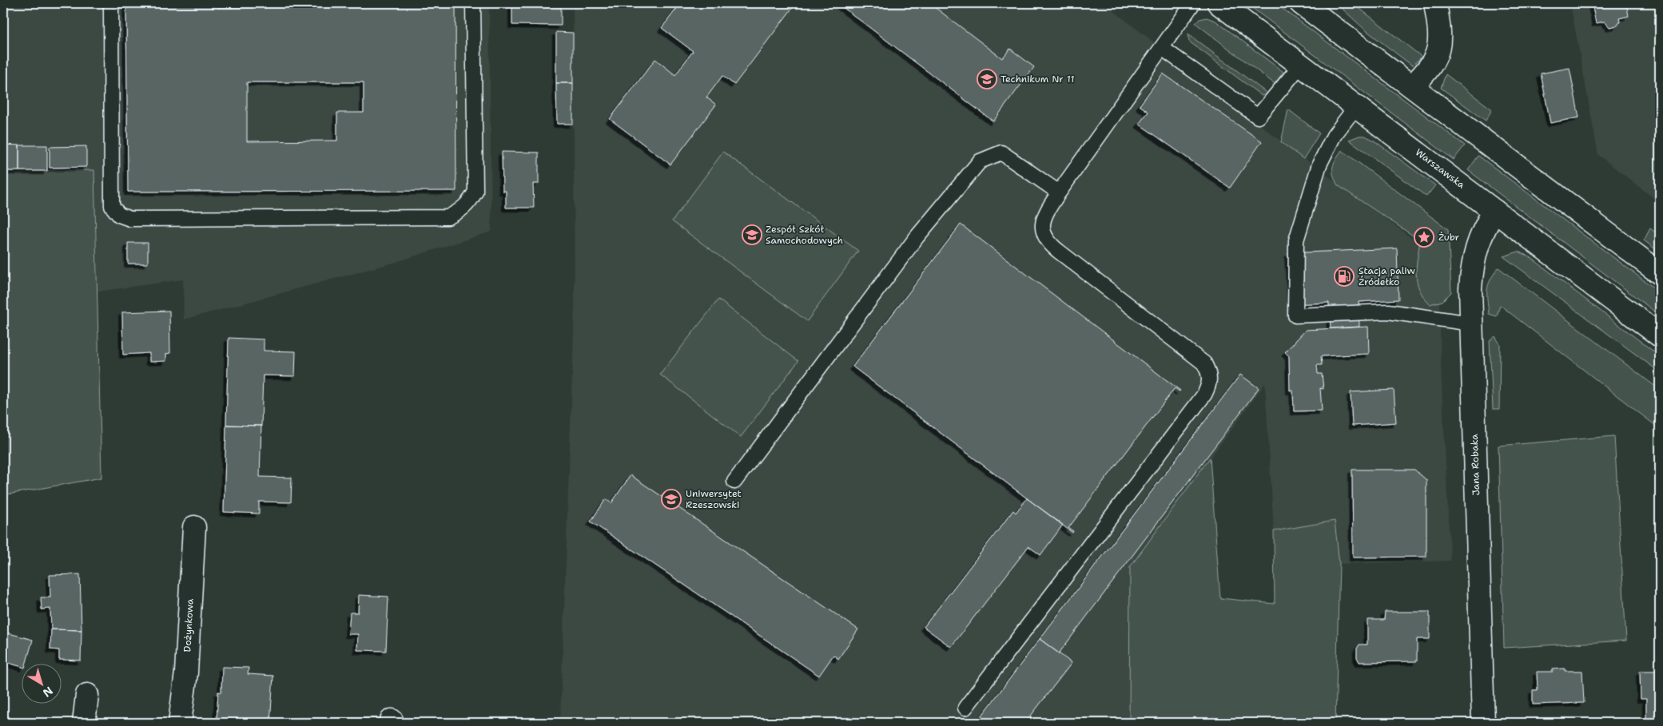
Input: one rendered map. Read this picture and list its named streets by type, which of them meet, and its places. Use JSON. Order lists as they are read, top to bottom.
{
  "streets": {
    "main road": ["Warszawska", "Jana Robaka", "Dożynkowa"]
  },
  "crossings": [
    ["Warszawska", "Jana Robaka"]
  ],
  "places": {
    "school or university": ["Technikum Nr 11", "Zespół Szkół Samochodowych", "Uniwersytet Rzeszowski"],
    "place": ["Żubr"],
    "fuel station": ["Stacja paliw Źródełko"]
  },
  "north": "bottom right"
}
